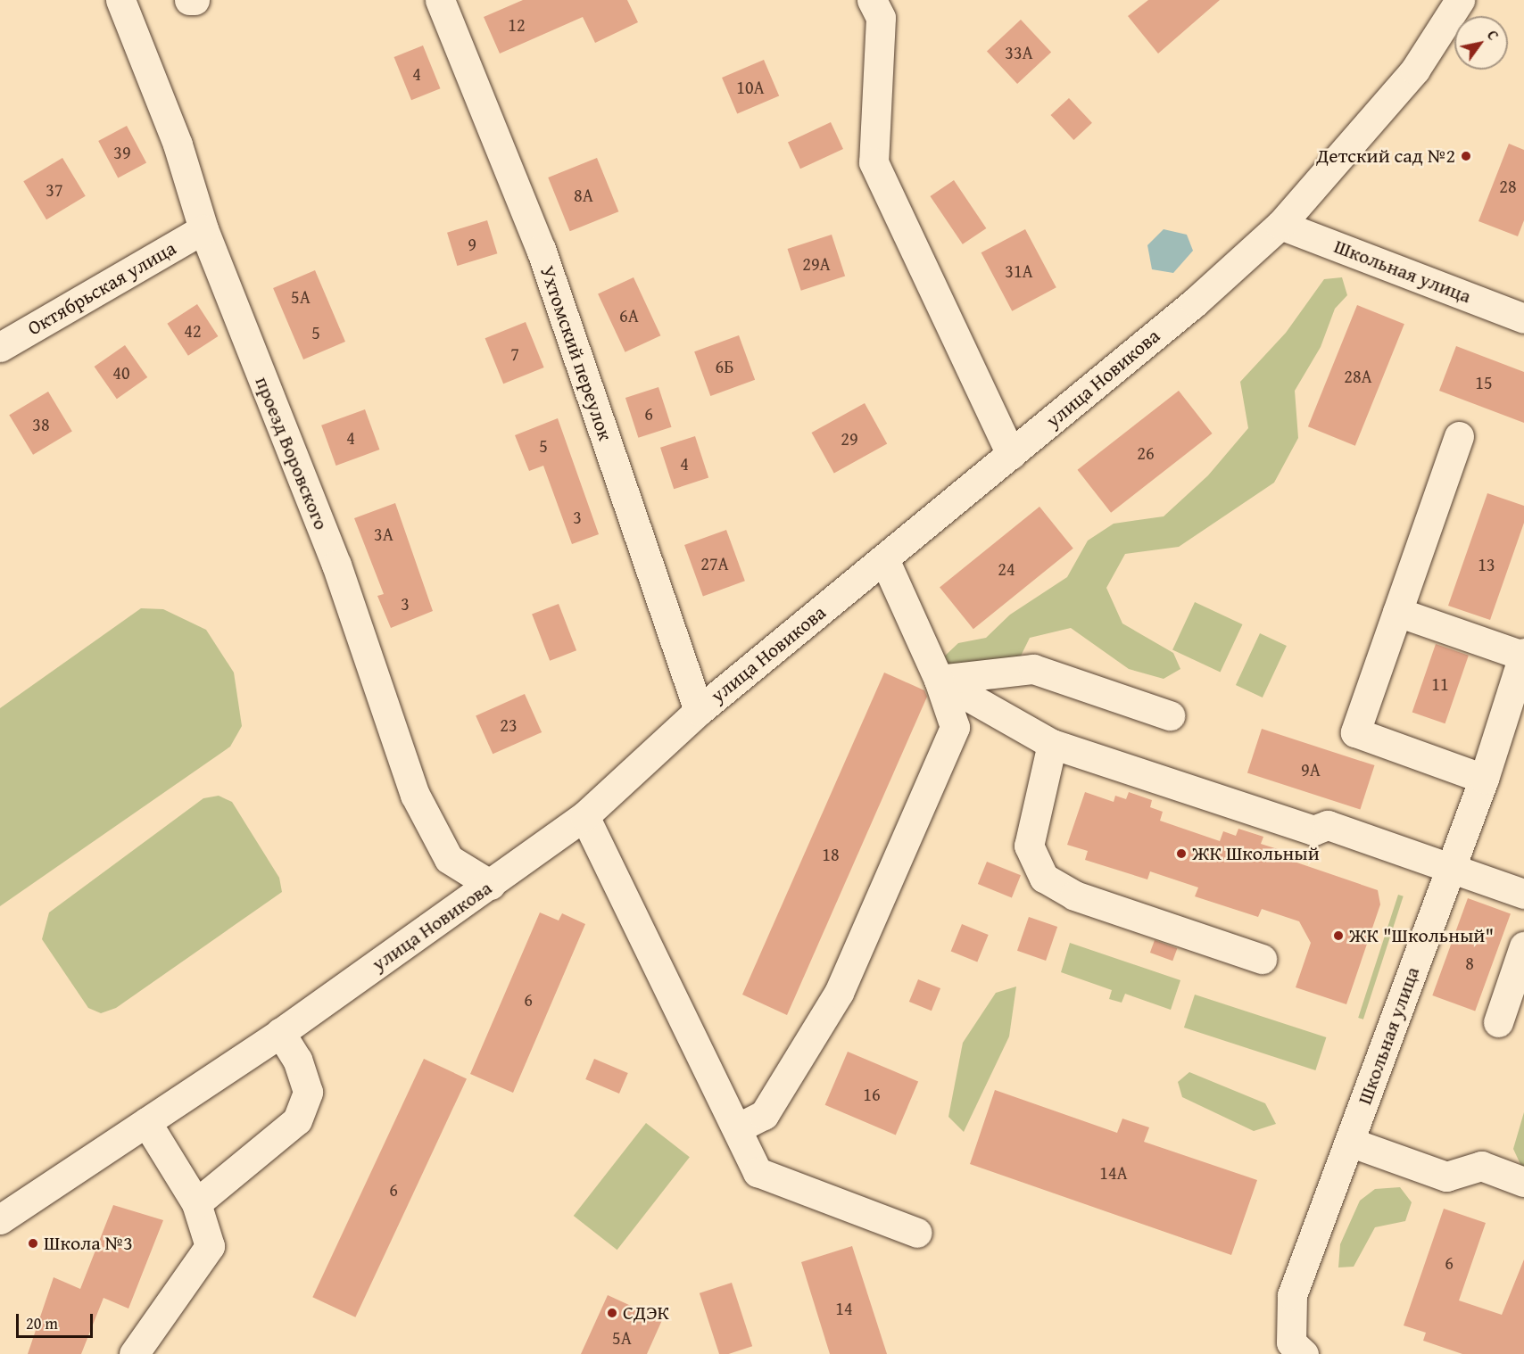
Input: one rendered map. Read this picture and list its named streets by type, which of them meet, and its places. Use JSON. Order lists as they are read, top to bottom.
{
  "streets": {
    "street": [
      "Школьная улица",
      "Октябрьская улица",
      "Ухтомский переулок",
      "улица Новикова",
      "проезд Воровского"
    ]
  },
  "crossings": [
    ["Школьная улица", "улица Новикова"],
    ["Октябрьская улица", "проезд Воровского"],
    ["Ухтомский переулок", "улица Новикова"],
    ["улица Новикова", "проезд Воровского"]
  ],
  "places": [
    "Детский сад №2",
    "ЖК Школьный",
    "ЖК \"Школьный\"",
    "Школа №3",
    "СДЭК"
  ],
  "house_numbers": [
    "12",
    "33А",
    "4",
    "10А",
    "39",
    "28",
    "37",
    "8А",
    "9",
    "29А",
    "31А",
    "5А",
    "6А",
    "42",
    "5",
    "7",
    "6Б",
    "40",
    "28А",
    "15",
    "6",
    "38",
    "4",
    "29",
    "5",
    "26",
    "4",
    "3",
    "3А",
    "27А",
    "13",
    "24",
    "3",
    "11",
    "23",
    "9А",
    "18",
    "8",
    "6",
    "16",
    "14А",
    "6",
    "6",
    "14",
    "5А"
  ],
  "scale_bar": "20 m",
  "north": "top right"
}
